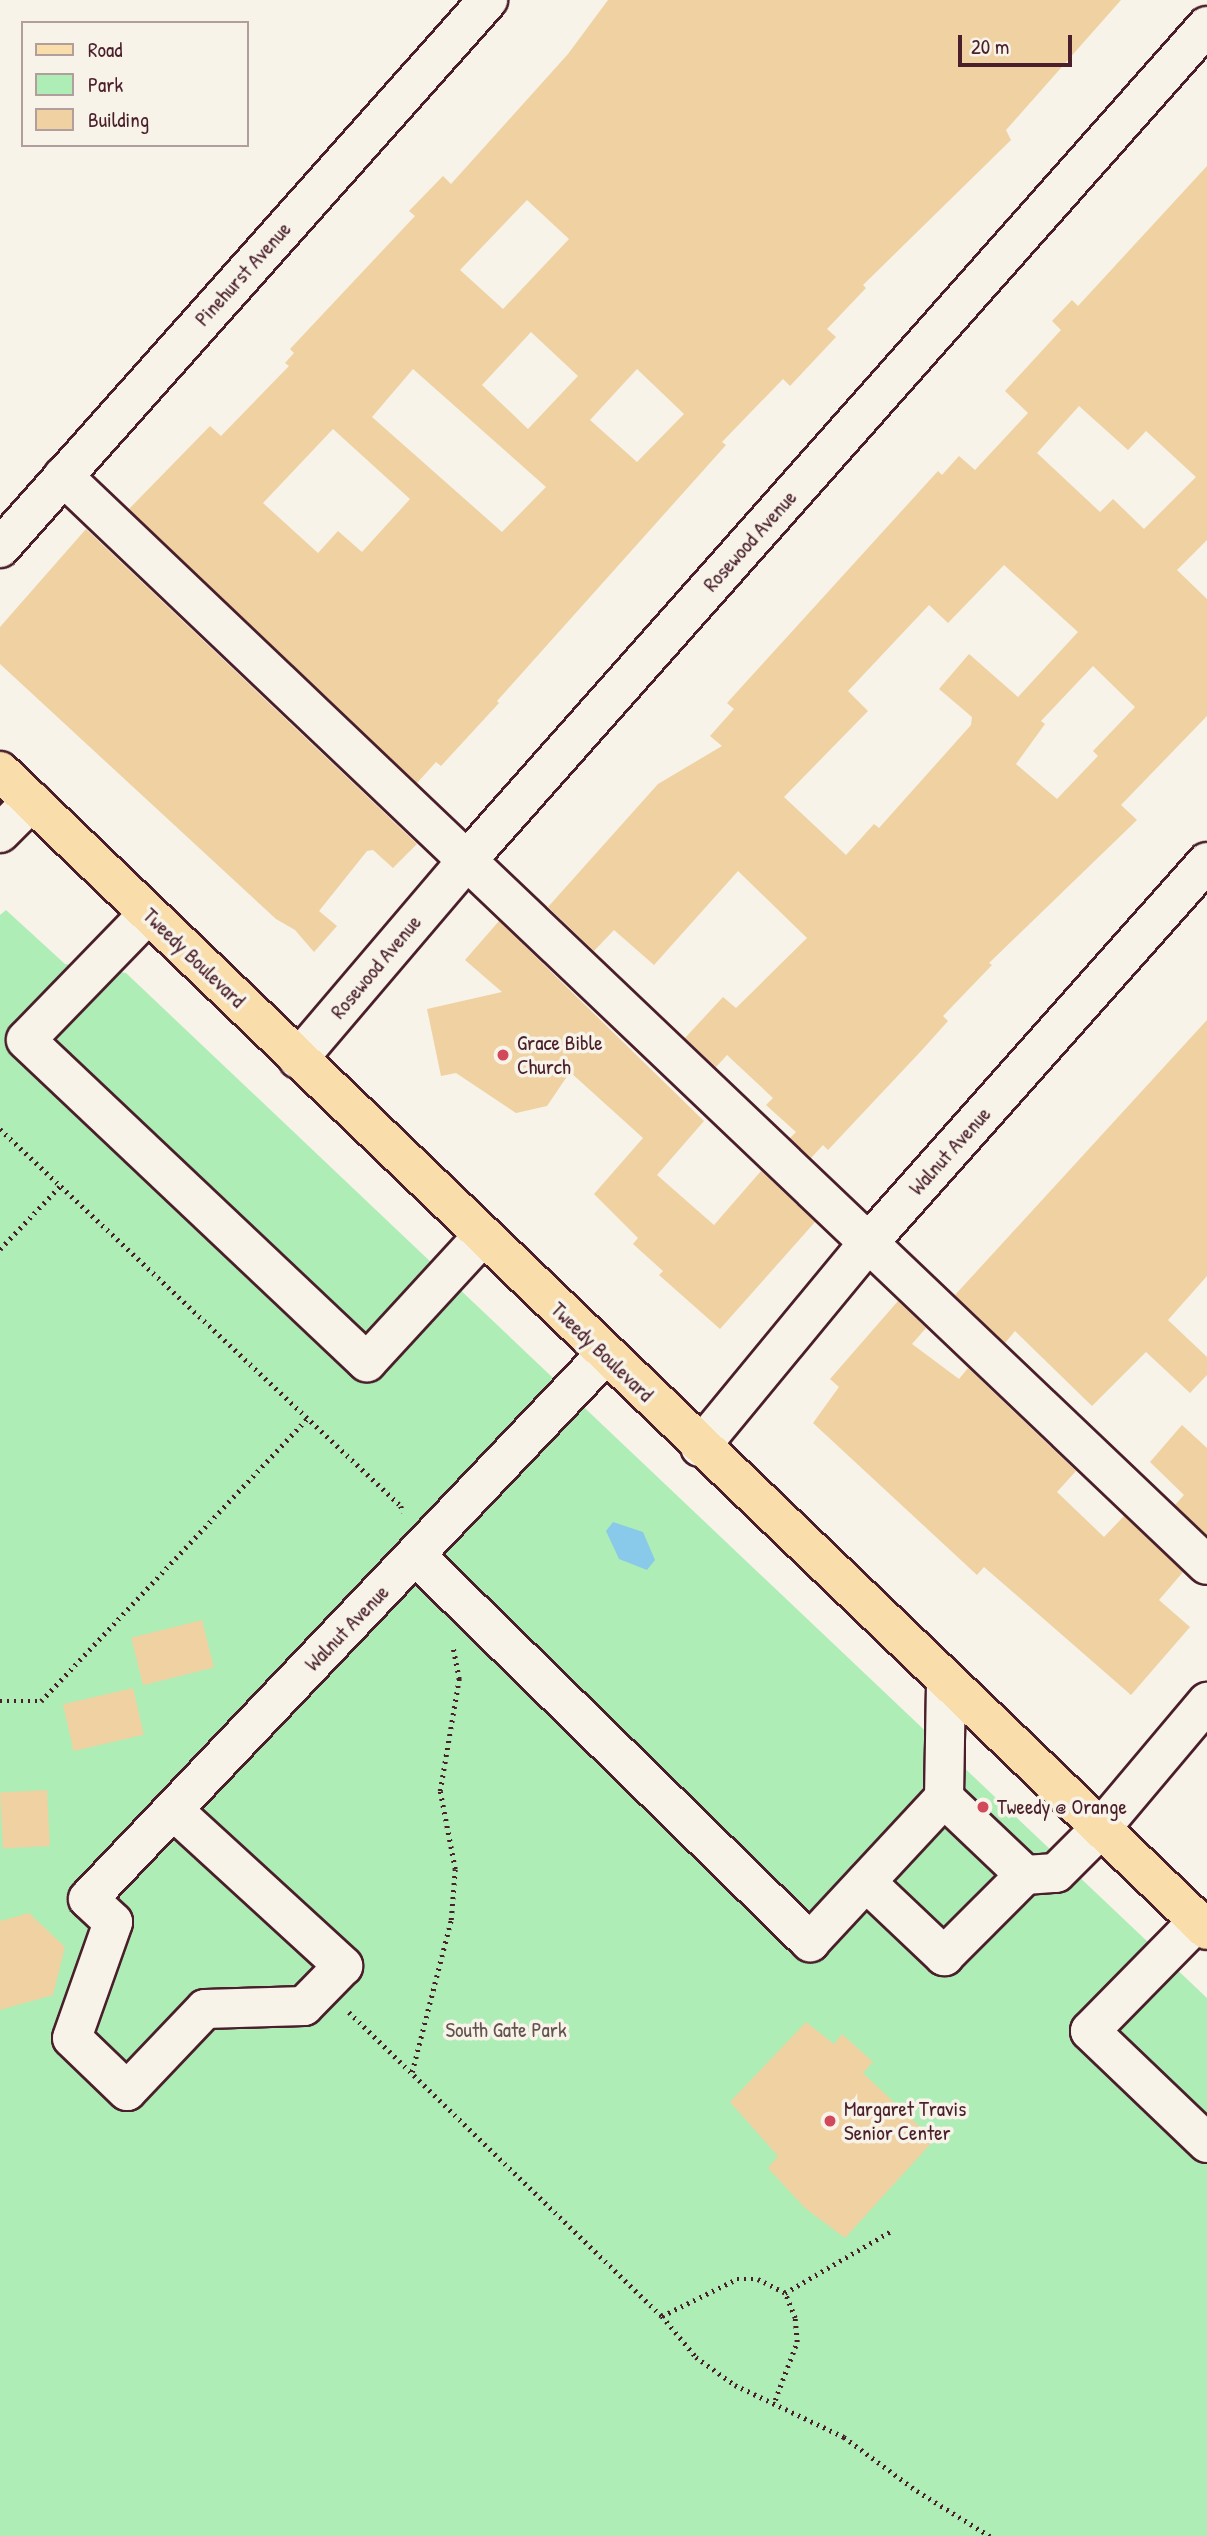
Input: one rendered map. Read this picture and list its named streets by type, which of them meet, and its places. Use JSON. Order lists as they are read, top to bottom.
{
  "streets": {
    "main road": ["Tweedy Boulevard"],
    "street": ["Pinehurst Avenue", "Rosewood Avenue", "Walnut Avenue"]
  },
  "crossings": [
    ["Rosewood Avenue", "Tweedy Boulevard"],
    ["Tweedy Boulevard", "Walnut Avenue"]
  ],
  "parks": ["South Gate Park"],
  "places": ["Grace Bible Church", "Tweedy @ Orange", "Margaret Travis Senior Center"],
  "legend": ["Road", "Park", "Building"],
  "scale_bar": "20 m"
}
